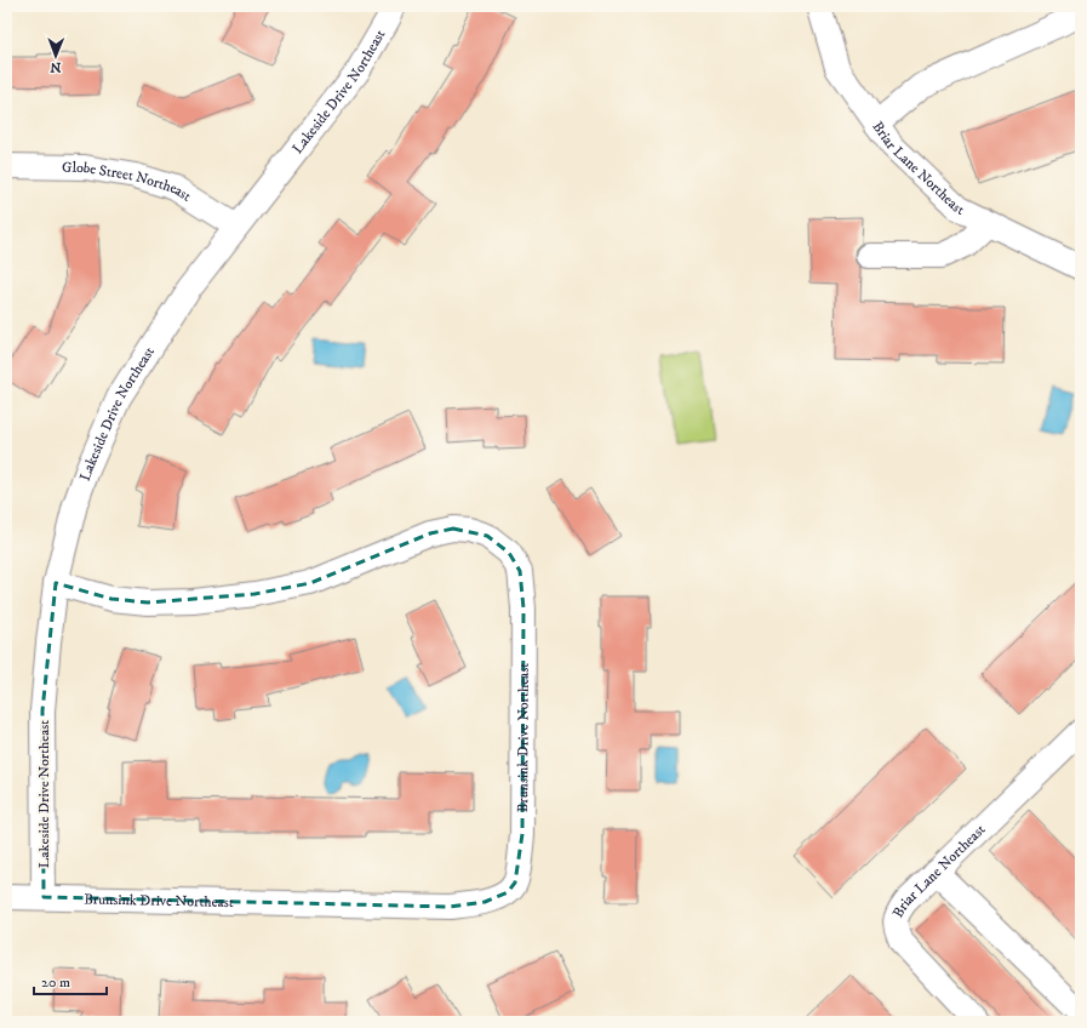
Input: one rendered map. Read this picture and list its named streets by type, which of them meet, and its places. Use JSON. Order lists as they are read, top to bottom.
{
  "streets": {
    "street": [
      "Lakeside Drive Northeast",
      "Briar Lane Northeast",
      "Globe Street Northeast",
      "Brunsink Drive Northeast"
    ]
  },
  "crossings": [
    ["Lakeside Drive Northeast", "Globe Street Northeast"],
    ["Lakeside Drive Northeast", "Brunsink Drive Northeast"]
  ],
  "scale_bar": "20 m",
  "north": "bottom"
}
